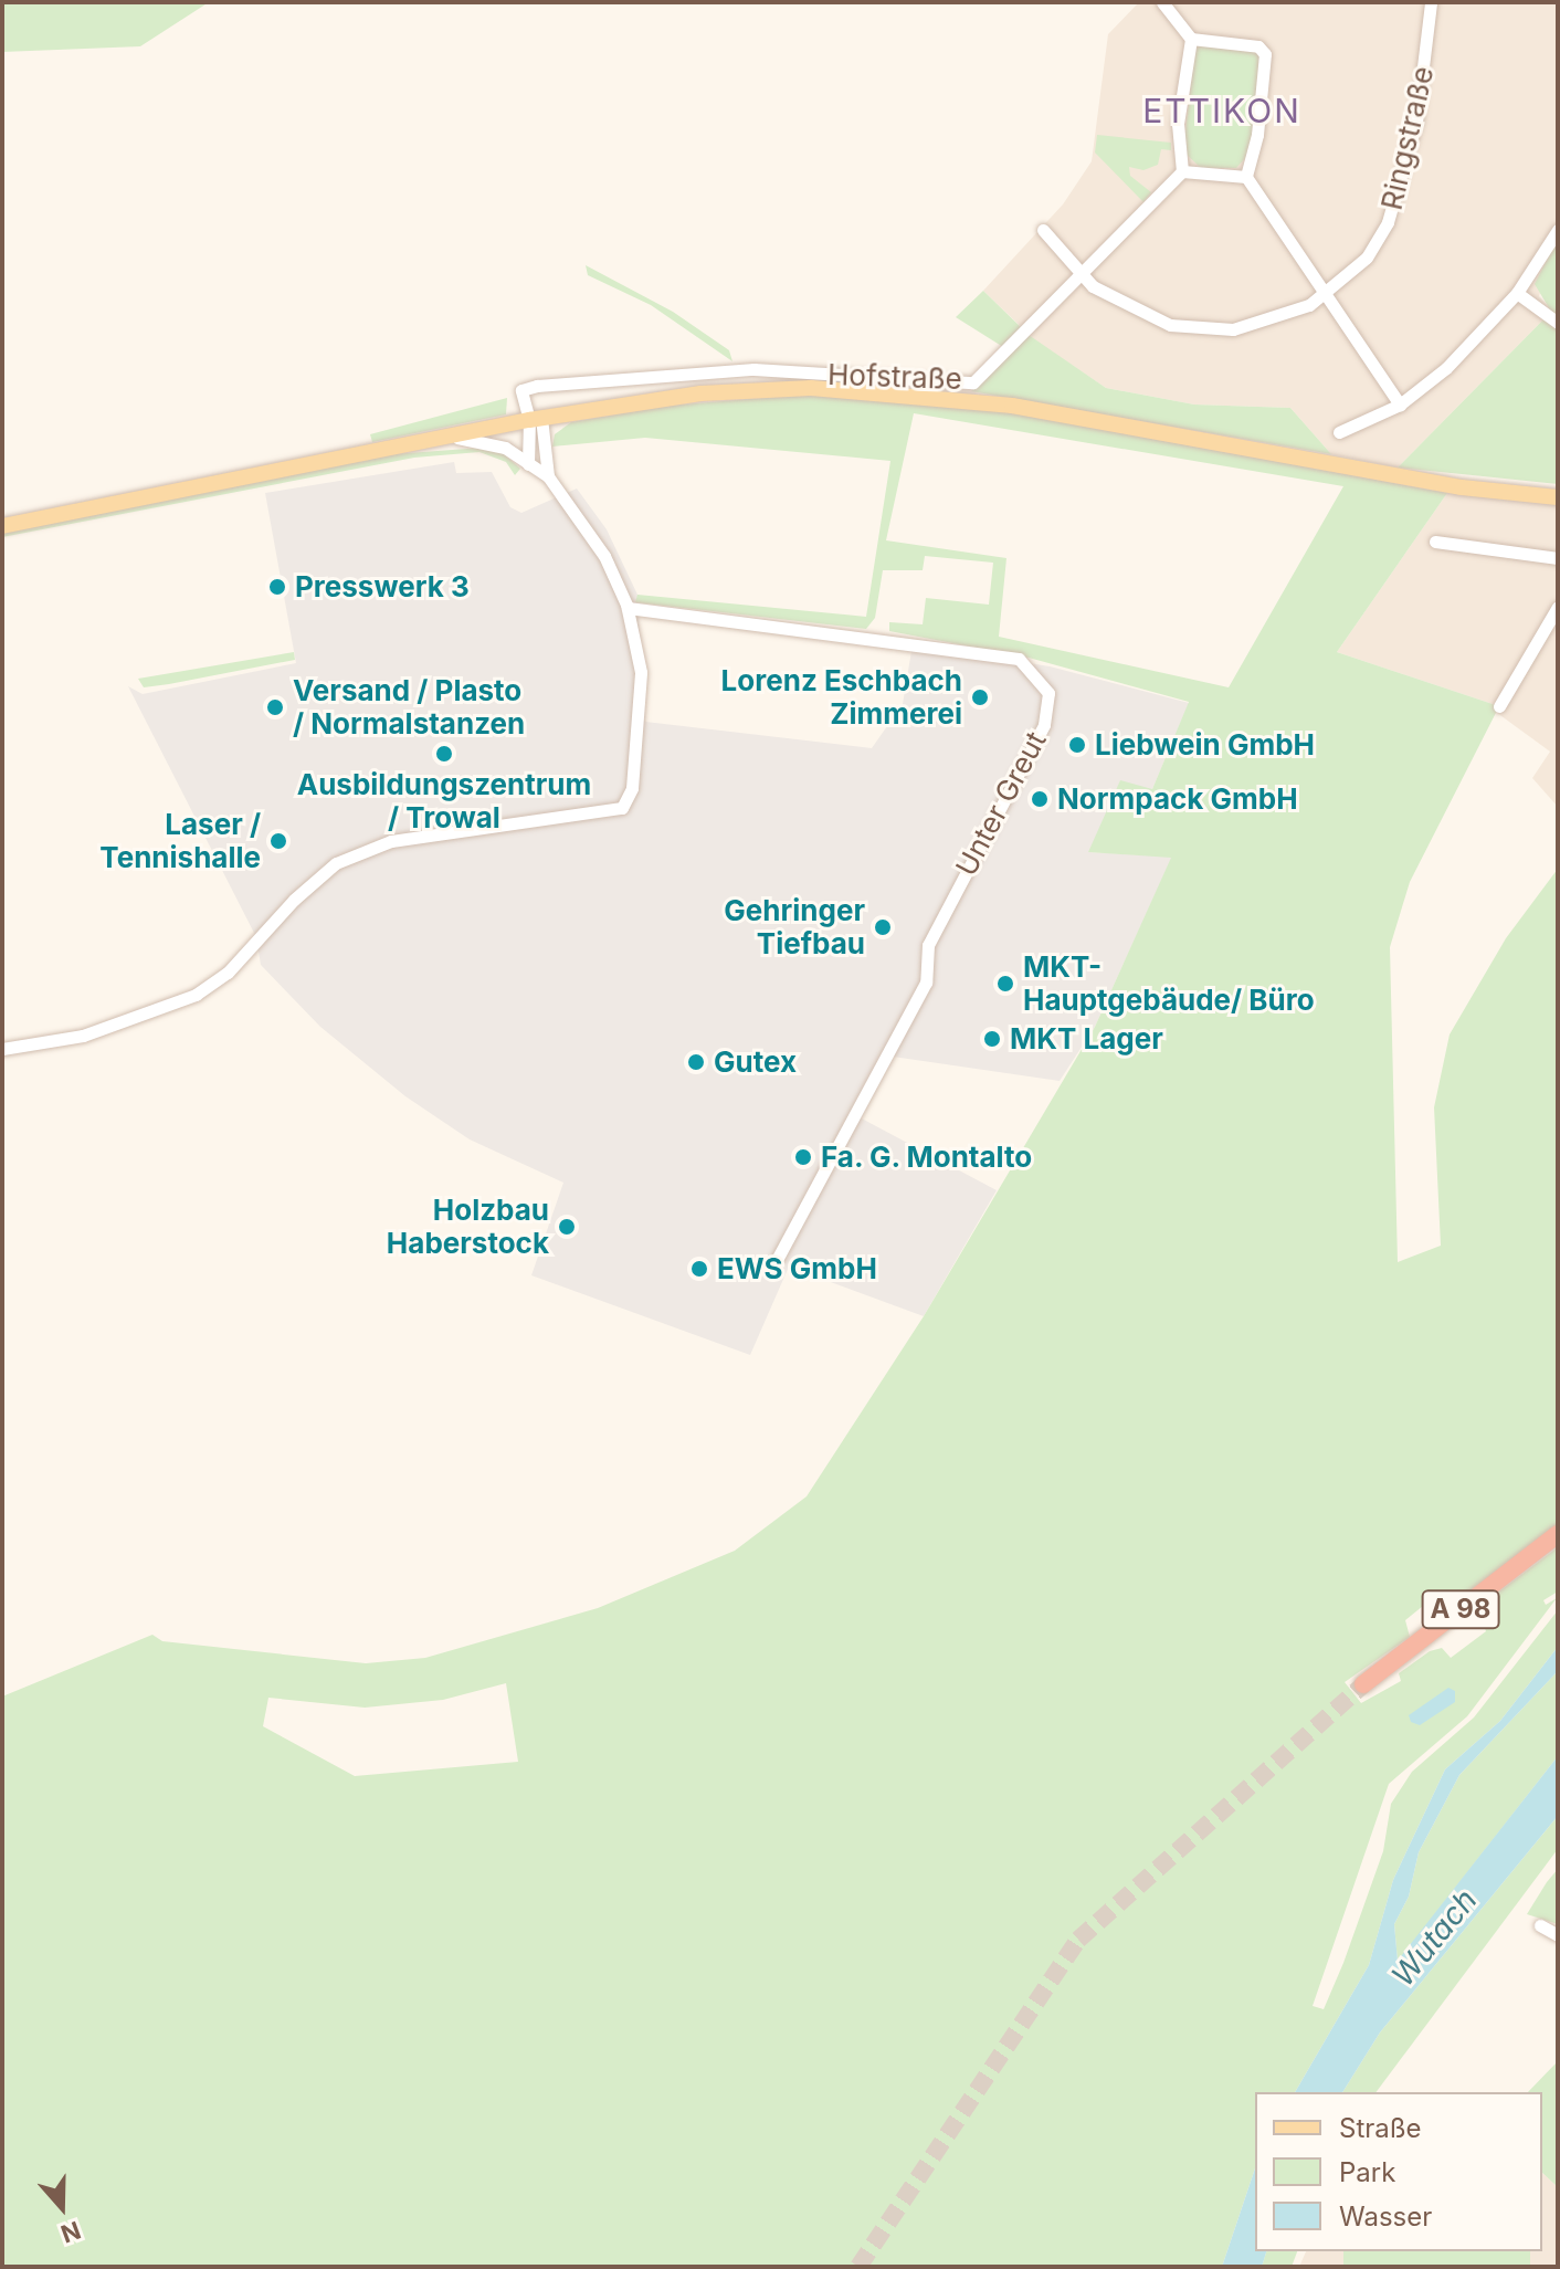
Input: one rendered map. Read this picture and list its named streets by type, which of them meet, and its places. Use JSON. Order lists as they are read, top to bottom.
{
  "streets": {
    "highway": ["A 98"],
    "street": ["Ringstraße", "Hofstraße", "Unter Greut"]
  },
  "crossings": [
    ["Ringstraße", "Hofstraße"]
  ],
  "districts": ["ETTIKON"],
  "water": ["Wutach"],
  "places": [
    "Presswerk 3",
    "Lorenz Eschbach Zimmerei",
    "Versand / Plasto / Normalstanzen",
    "Liebwein GmbH",
    "Ausbildungszentrum / Trowal",
    "Normpack GmbH",
    "Laser / Tennishalle",
    "Gehringer Tiefbau",
    "MKT- Hauptgebäude/ Büro",
    "MKT Lager",
    "Gutex",
    "Fa. G. Montalto",
    "Holzbau Haberstock",
    "EWS GmbH"
  ],
  "legend": ["Straße", "Park", "Wasser"],
  "north": "bottom"
}
